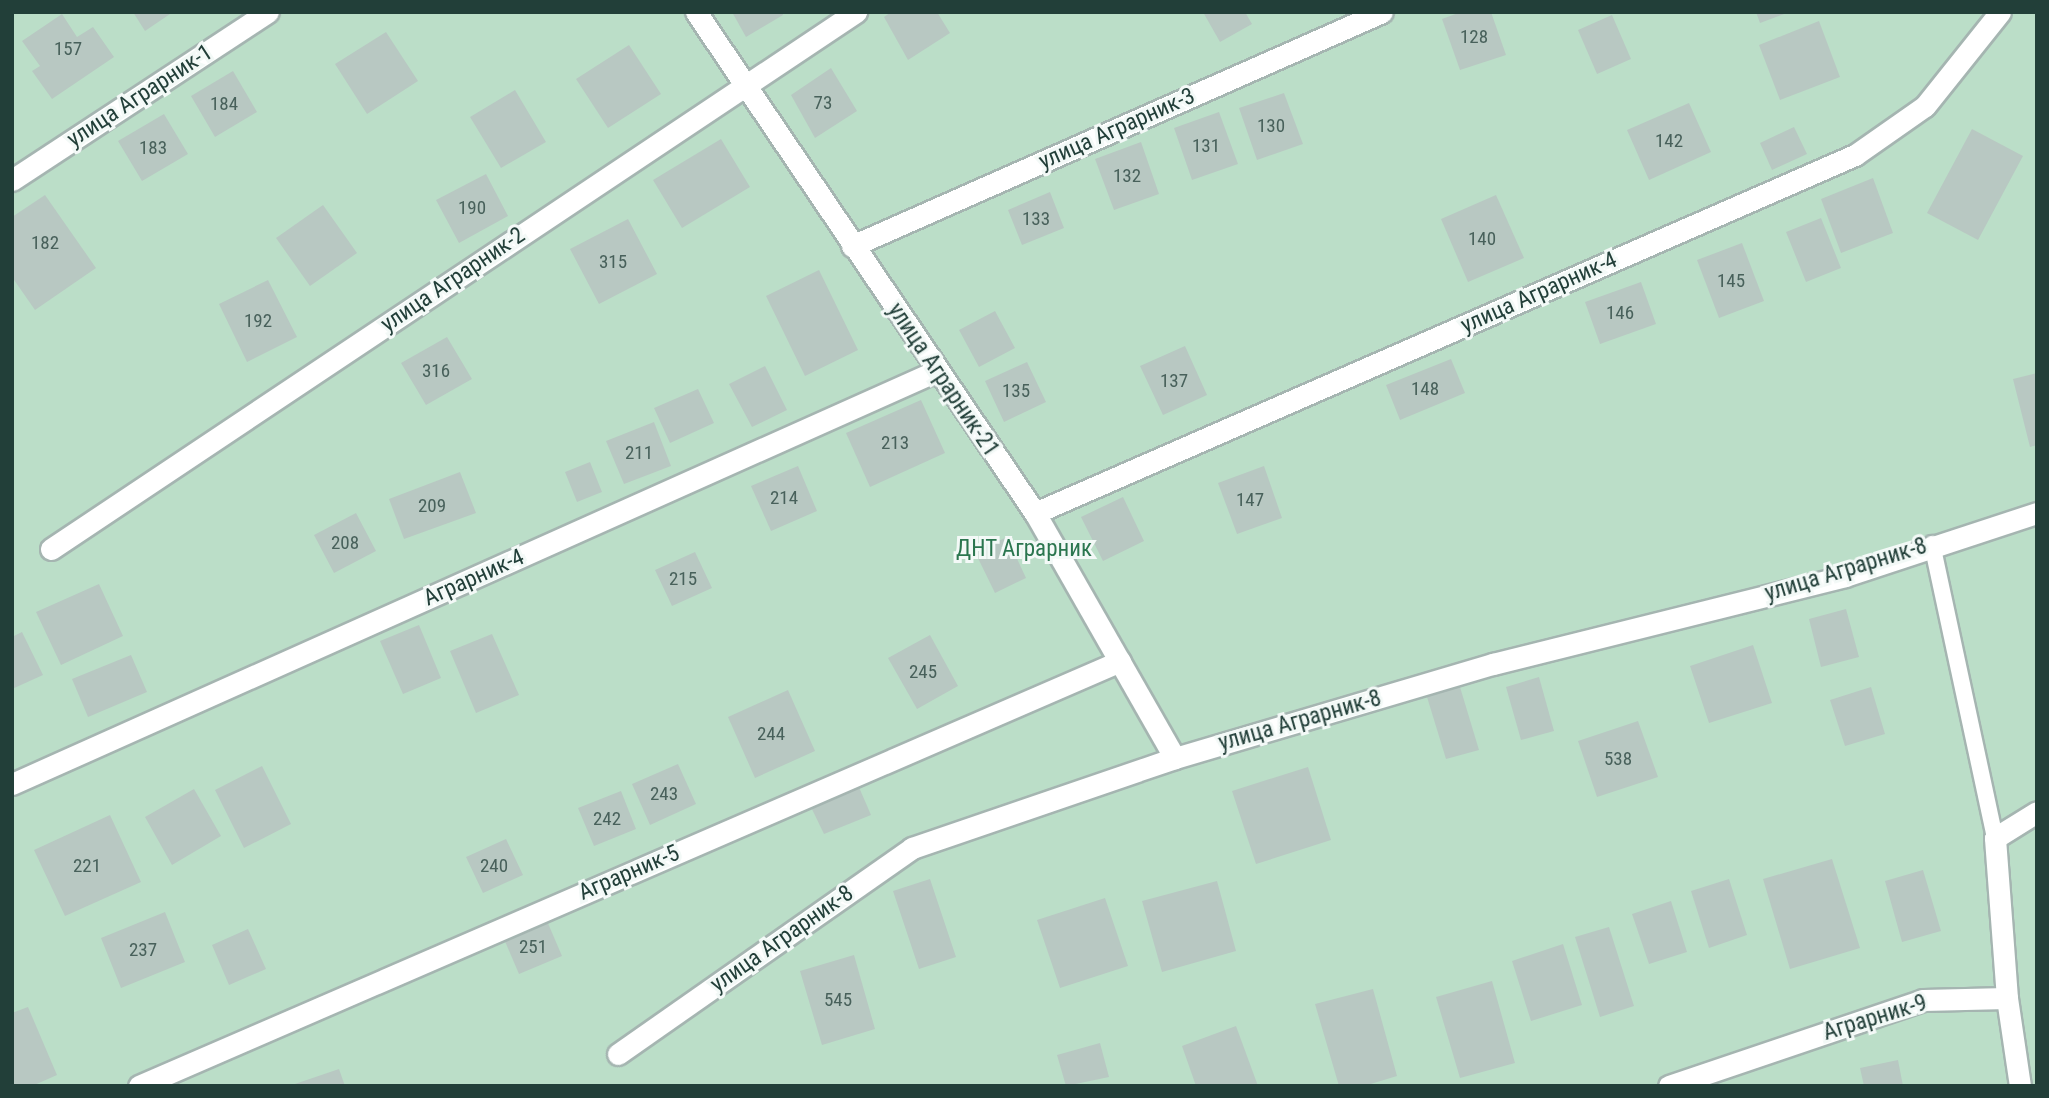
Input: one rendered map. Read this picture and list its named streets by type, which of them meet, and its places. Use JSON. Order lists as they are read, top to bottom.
{
  "streets": {
    "street": [
      "улица Аграрник-1",
      "улица Аграрник-3",
      "улица Аграрник-2",
      "улица Аграрник-4",
      "улица Аграрник-21",
      "улица Аграрник-8",
      "Аграрник-4",
      "Аграрник-5",
      "Аграрник-9"
    ]
  },
  "crossings": [
    ["улица Аграрник-3", "улица Аграрник-21"],
    ["улица Аграрник-2", "улица Аграрник-21"],
    ["улица Аграрник-4", "улица Аграрник-21"],
    ["улица Аграрник-21", "улица Аграрник-8"],
    ["улица Аграрник-21", "Аграрник-4"],
    ["улица Аграрник-21", "Аграрник-5"]
  ],
  "parks": ["ДНТ Аграрник"],
  "house_numbers": [
    "128",
    "157",
    "73",
    "184",
    "130",
    "142",
    "131",
    "183",
    "132",
    "190",
    "133",
    "140",
    "182",
    "315",
    "145",
    "146",
    "192",
    "316",
    "137",
    "148",
    "135",
    "213",
    "211",
    "214",
    "147",
    "209",
    "208",
    "215",
    "245",
    "244",
    "538",
    "243",
    "242",
    "221",
    "240",
    "251",
    "237",
    "545"
  ]
}
